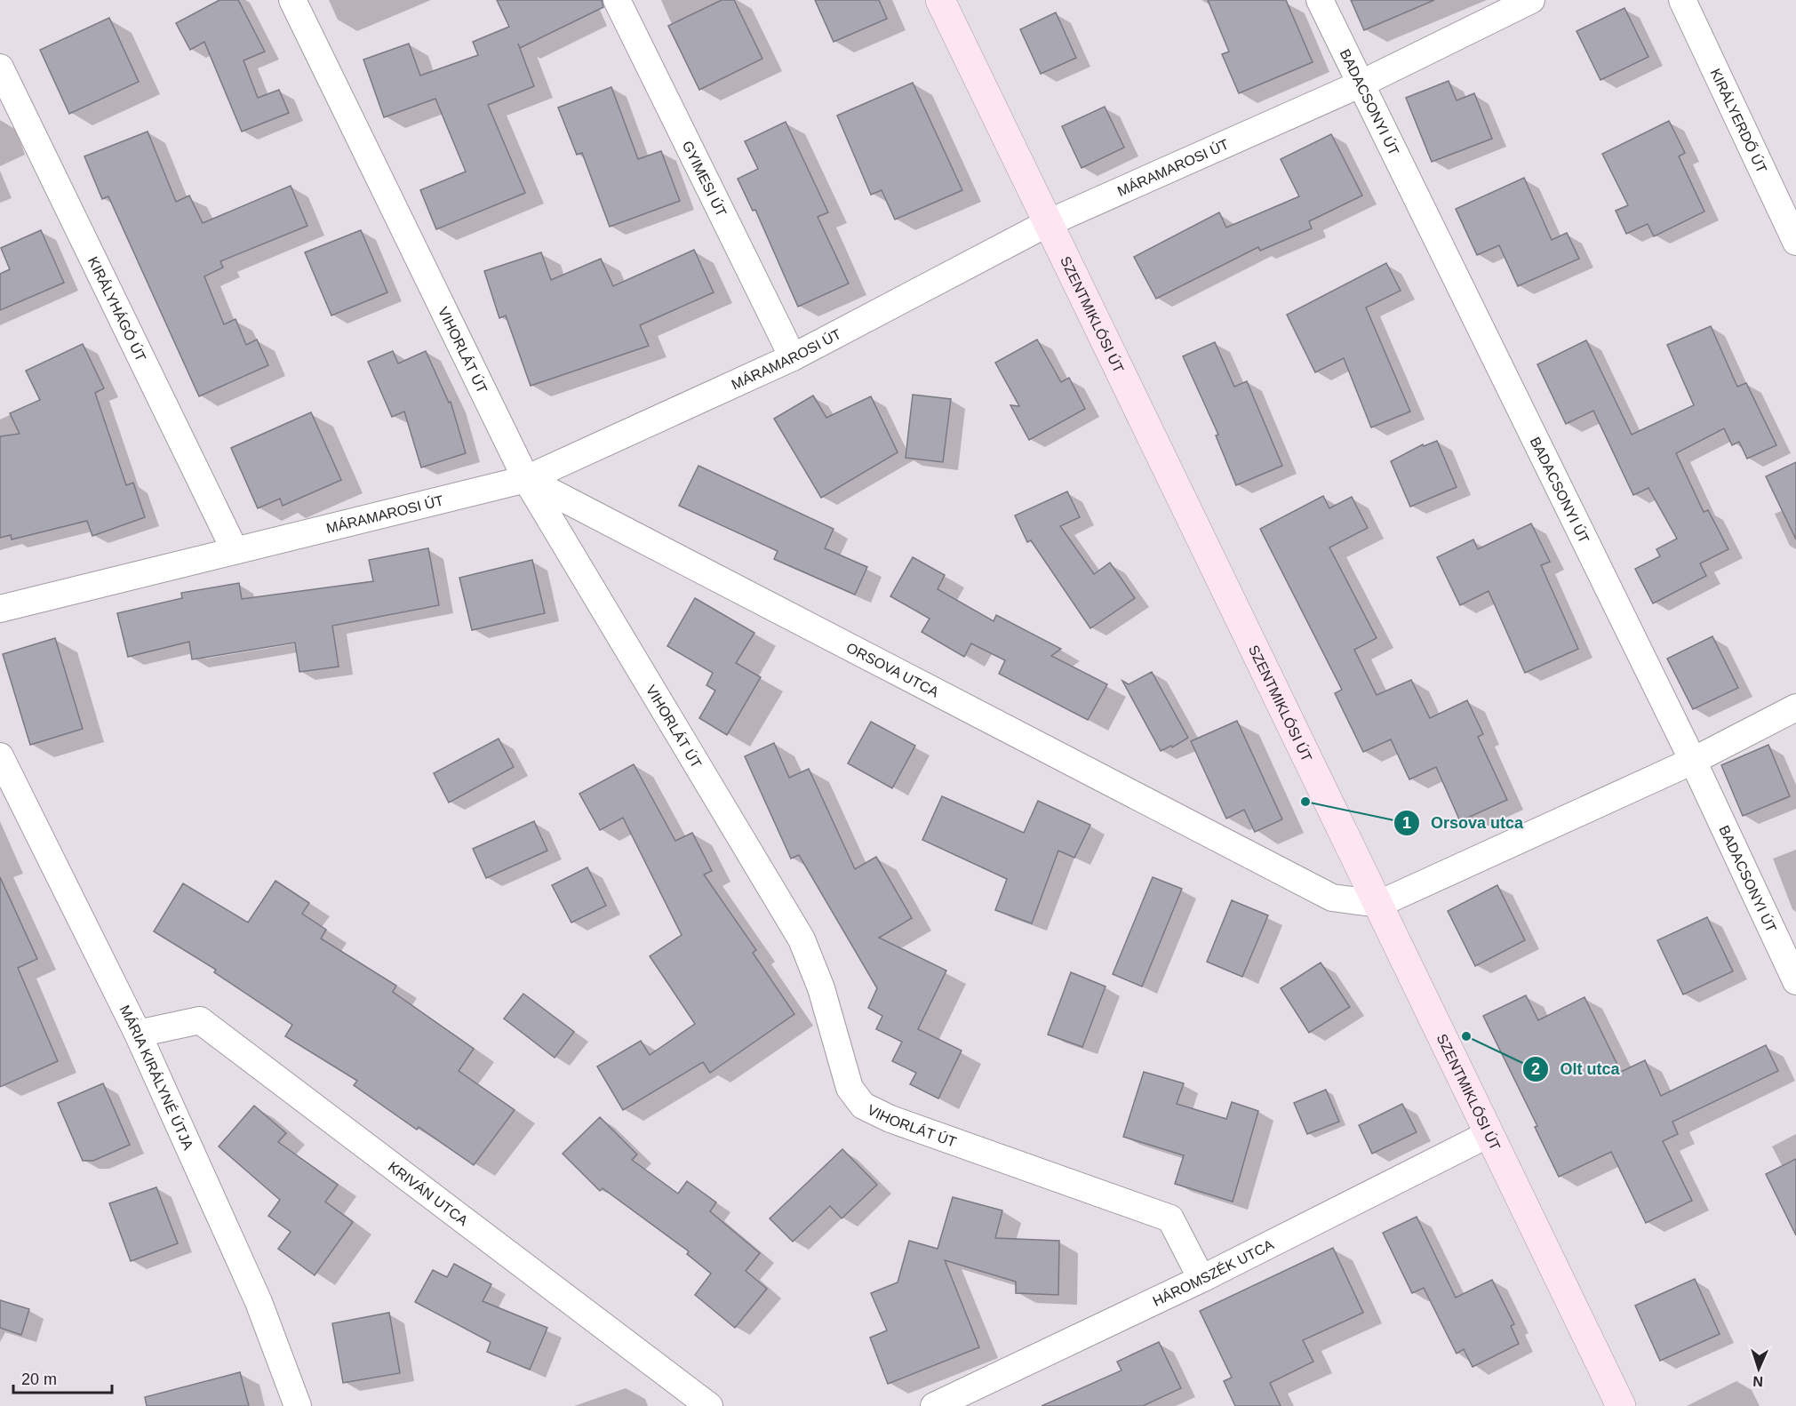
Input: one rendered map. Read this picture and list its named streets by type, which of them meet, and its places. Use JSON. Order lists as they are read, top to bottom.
{
  "streets": {
    "street": [
      "BADACSONYI ÚT",
      "KIRÁLYERDŐ ÚT",
      "MÁRAMAROSI ÚT",
      "GYIMESI ÚT",
      "KIRÁLYHÁGÓ ÚT",
      "SZENTMIKLÓSI ÚT",
      "VIHORLÁT ÚT",
      "ORSOVA UTCA",
      "MÁRIA KIRÁLYNÉ ÚTJA",
      "KRIVÁN UTCA",
      "HÁROMSZÉK UTCA"
    ]
  },
  "crossings": [
    ["BADACSONYI ÚT", "MÁRAMAROSI ÚT"],
    ["MÁRAMAROSI ÚT", "GYIMESI ÚT"],
    ["MÁRAMAROSI ÚT", "KIRÁLYHÁGÓ ÚT"],
    ["MÁRAMAROSI ÚT", "SZENTMIKLÓSI ÚT"],
    ["MÁRAMAROSI ÚT", "VIHORLÁT ÚT"],
    ["MÁRAMAROSI ÚT", "ORSOVA UTCA"],
    ["SZENTMIKLÓSI ÚT", "ORSOVA UTCA"],
    ["SZENTMIKLÓSI ÚT", "HÁROMSZÉK UTCA"],
    ["VIHORLÁT ÚT", "ORSOVA UTCA"],
    ["VIHORLÁT ÚT", "HÁROMSZÉK UTCA"],
    ["MÁRIA KIRÁLYNÉ ÚTJA", "KRIVÁN UTCA"]
  ],
  "places": ["Orsova utca", "Olt utca"],
  "scale_bar": "20 m",
  "north": "bottom"
}
